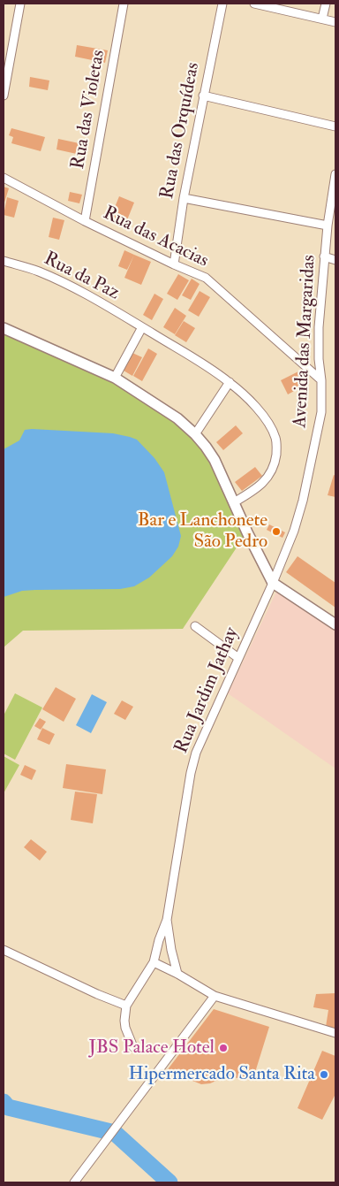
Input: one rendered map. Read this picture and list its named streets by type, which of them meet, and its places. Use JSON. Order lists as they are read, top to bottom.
{
  "streets": {
    "street": [
      "Rua das Violetas",
      "Rua das Orquídeas",
      "Rua das Acacias",
      "Rua da Paz",
      "Avenida das Margaridas",
      "Rua Jardim Jathay"
    ]
  },
  "crossings": [
    ["Rua das Violetas", "Rua das Acacias"],
    ["Rua das Orquídeas", "Rua das Acacias"],
    ["Rua das Acacias", "Avenida das Margaridas"],
    ["Avenida das Margaridas", "Rua Jardim Jathay"]
  ],
  "places": ["Bar e Lanchonete São Pedro", "JBS Palace Hotel", "Hipermercado Santa Rita"]
}
